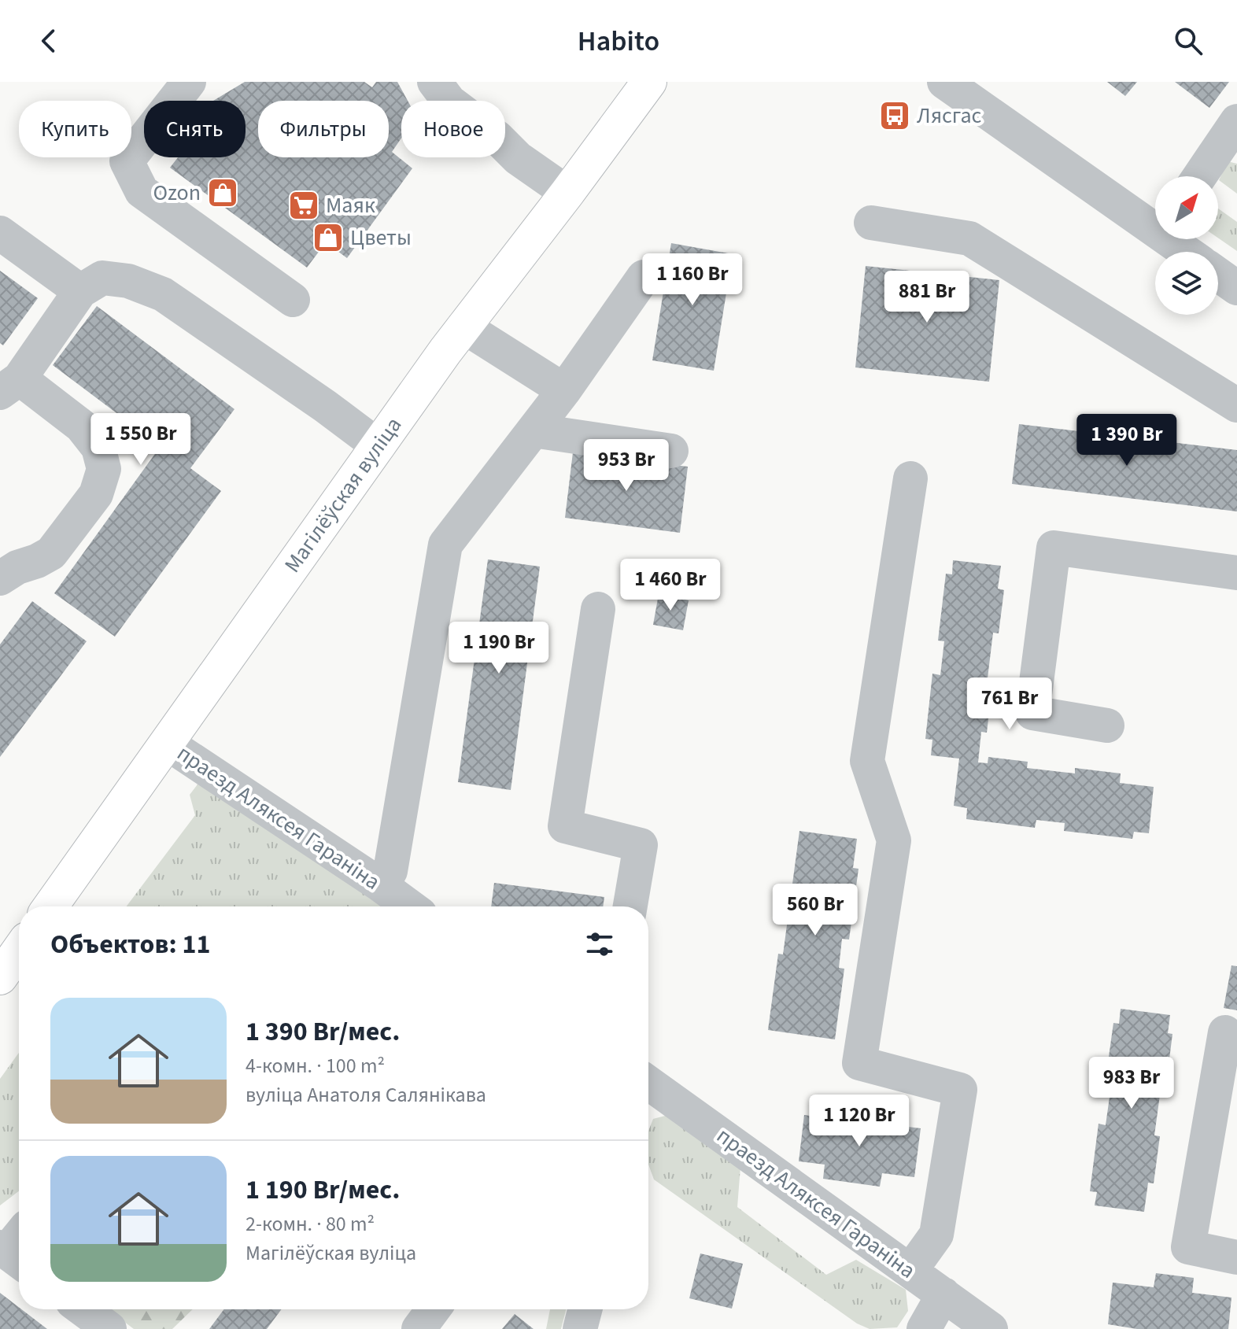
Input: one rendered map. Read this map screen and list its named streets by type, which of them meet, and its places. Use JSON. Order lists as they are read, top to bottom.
{
  "streets": {
    "main road": ["Магілёўская вуліца"],
    "street": ["праезд Аляксея Гараніна"]
  },
  "crossings": [
    ["Магілёўская вуліца", "праезд Аляксея Гараніна"]
  ],
  "places": {
    "bus stop": ["Лясгас"],
    "shop": ["Ozon", "Цветы"],
    "supermarket": ["Маяк"]
  },
  "north": "top right",
  "page": {
    "header": "Habito",
    "chip": [
      "Купить",
      "Снять",
      "Фильтры",
      "Новое"
    ],
    "price": [
      "1 160 Br",
      "881 Br",
      "1 550 Br",
      "1 390 Br",
      "953 Br",
      "1 460 Br",
      "1 190 Br",
      "761 Br",
      "560 Br",
      "983 Br",
      "1 120 Br"
    ],
    "heading": "Объектов: 11",
    "list": [
      {
        "name": "1 390 Br/мес.",
        "note": "4-комн. · 100 m² · вуліца Анатоля Салянікава"
      },
      {
        "name": "1 190 Br/мес.",
        "note": "2-комн. · 80 m² · Магілёўская вуліца"
      }
    ]
  }
}
